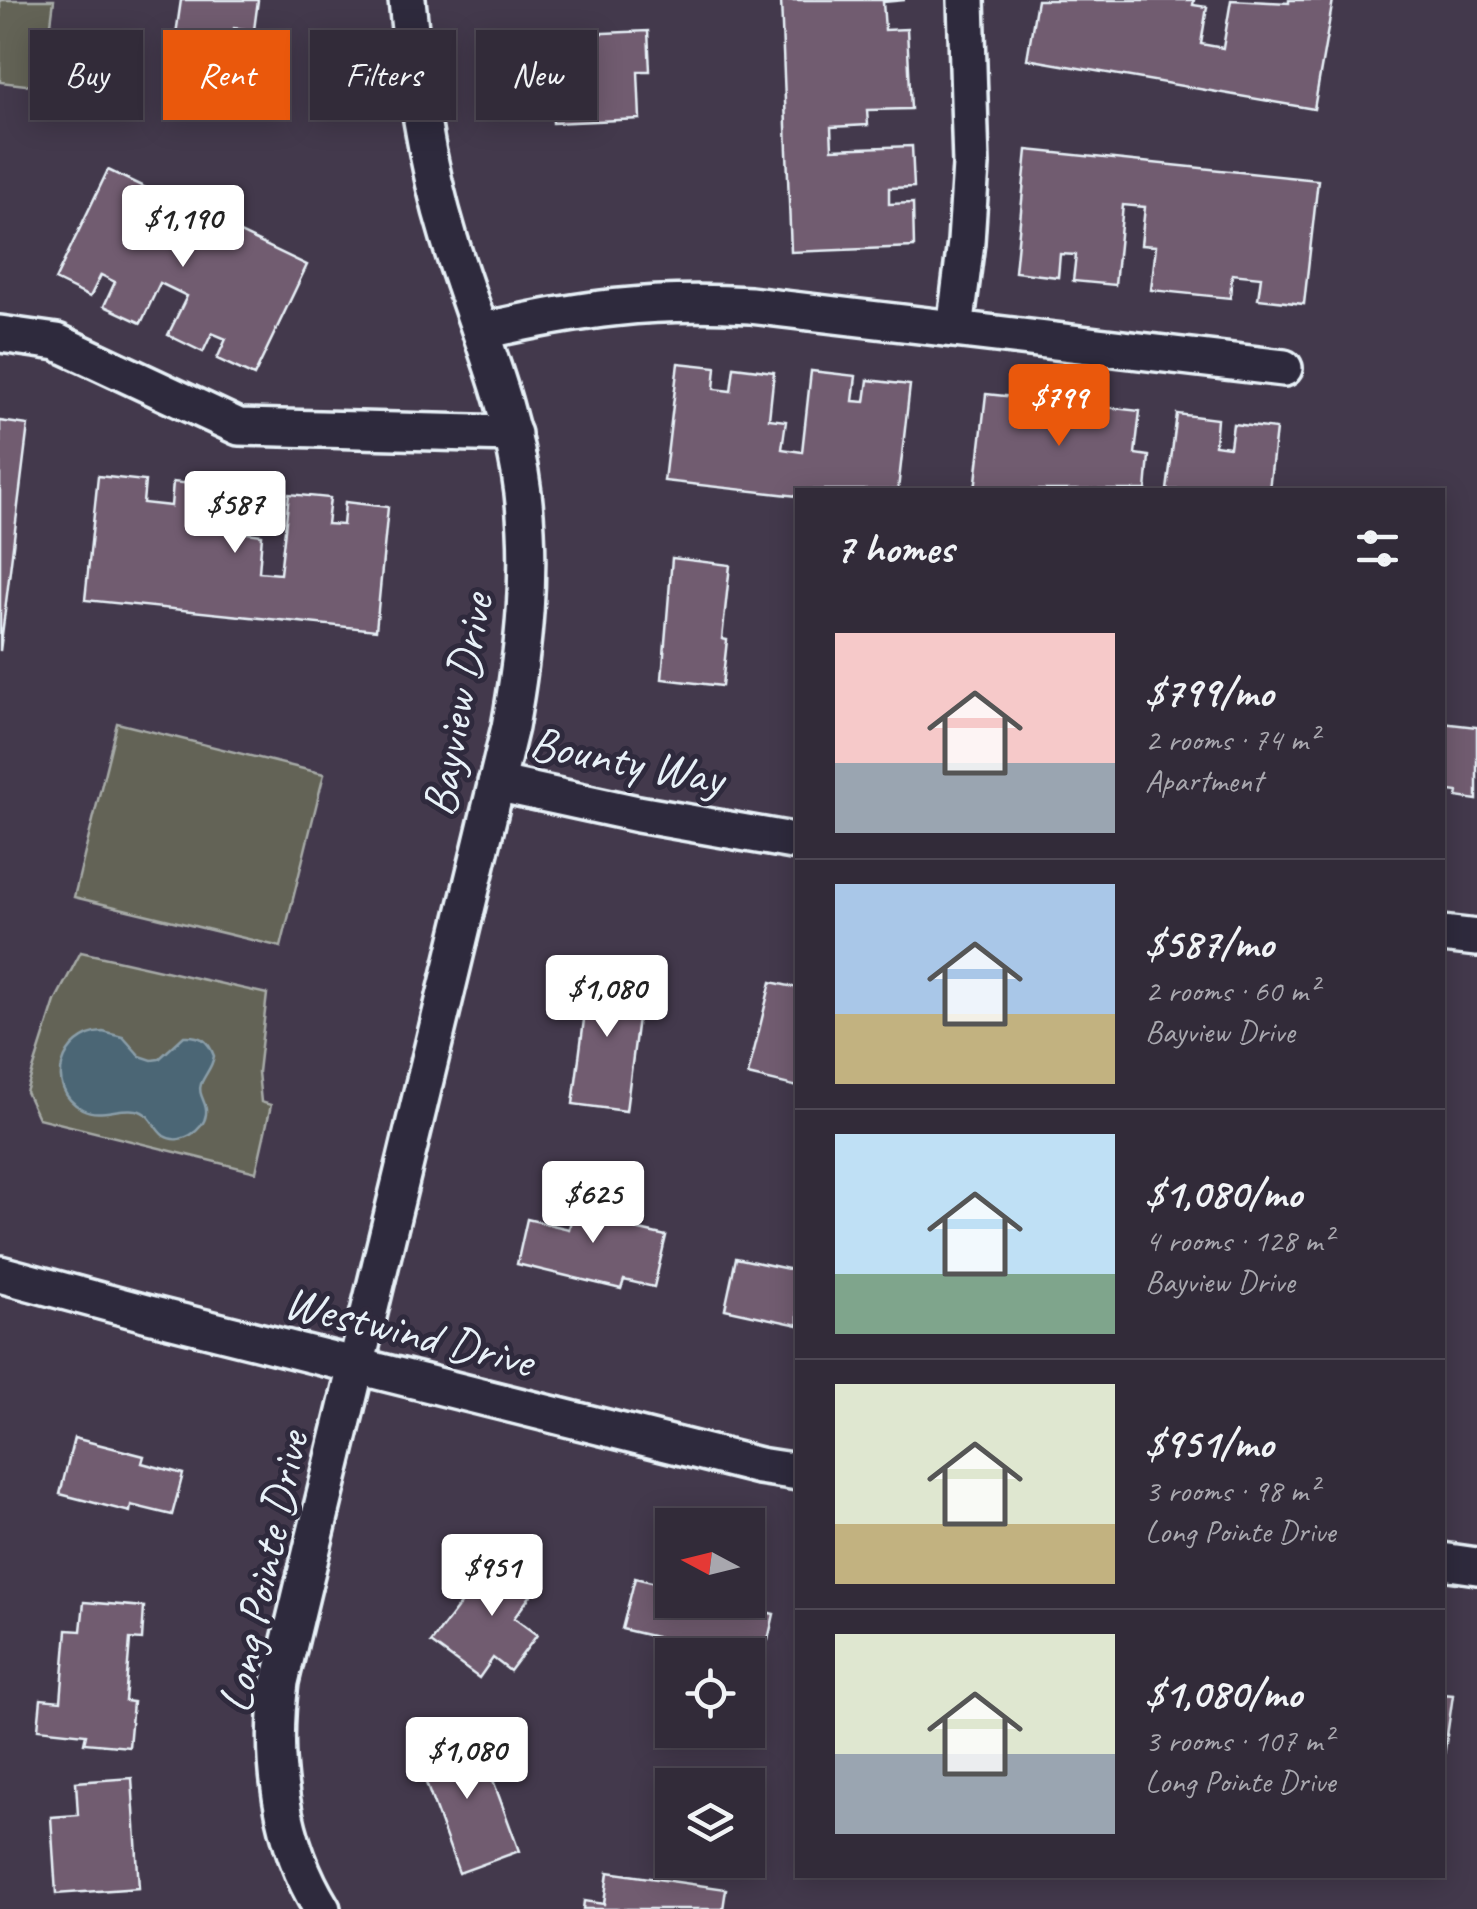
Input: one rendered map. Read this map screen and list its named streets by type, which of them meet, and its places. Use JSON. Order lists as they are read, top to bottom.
{
  "streets": {
    "street": [
      "Bayview Drive",
      "Bounty Way",
      "Westwind Drive",
      "Long Pointe Drive"
    ]
  },
  "crossings": [
    ["Bayview Drive", "Bounty Way"],
    ["Bayview Drive", "Westwind Drive"],
    ["Bayview Drive", "Long Pointe Drive"],
    ["Westwind Drive", "Long Pointe Drive"]
  ],
  "north": "left",
  "page": {
    "chip": [
      "Buy",
      "Rent",
      "Filters",
      "New"
    ],
    "price": [
      "$1,190",
      "$799",
      "$587",
      "$1,080",
      "$625",
      "$951",
      "$1,080"
    ],
    "heading": "7 homes",
    "list": [
      {
        "name": "$799/mo",
        "note": "2 rooms · 74 m² · Apartment"
      },
      {
        "name": "$587/mo",
        "note": "2 rooms · 60 m² · Bayview Drive"
      },
      {
        "name": "$1,080/mo",
        "note": "4 rooms · 128 m² · Bayview Drive"
      },
      {
        "name": "$951/mo",
        "note": "3 rooms · 98 m² · Long Pointe Drive"
      },
      {
        "name": "$1,080/mo",
        "note": "3 rooms · 107 m² · Long Pointe Drive"
      }
    ]
  }
}
